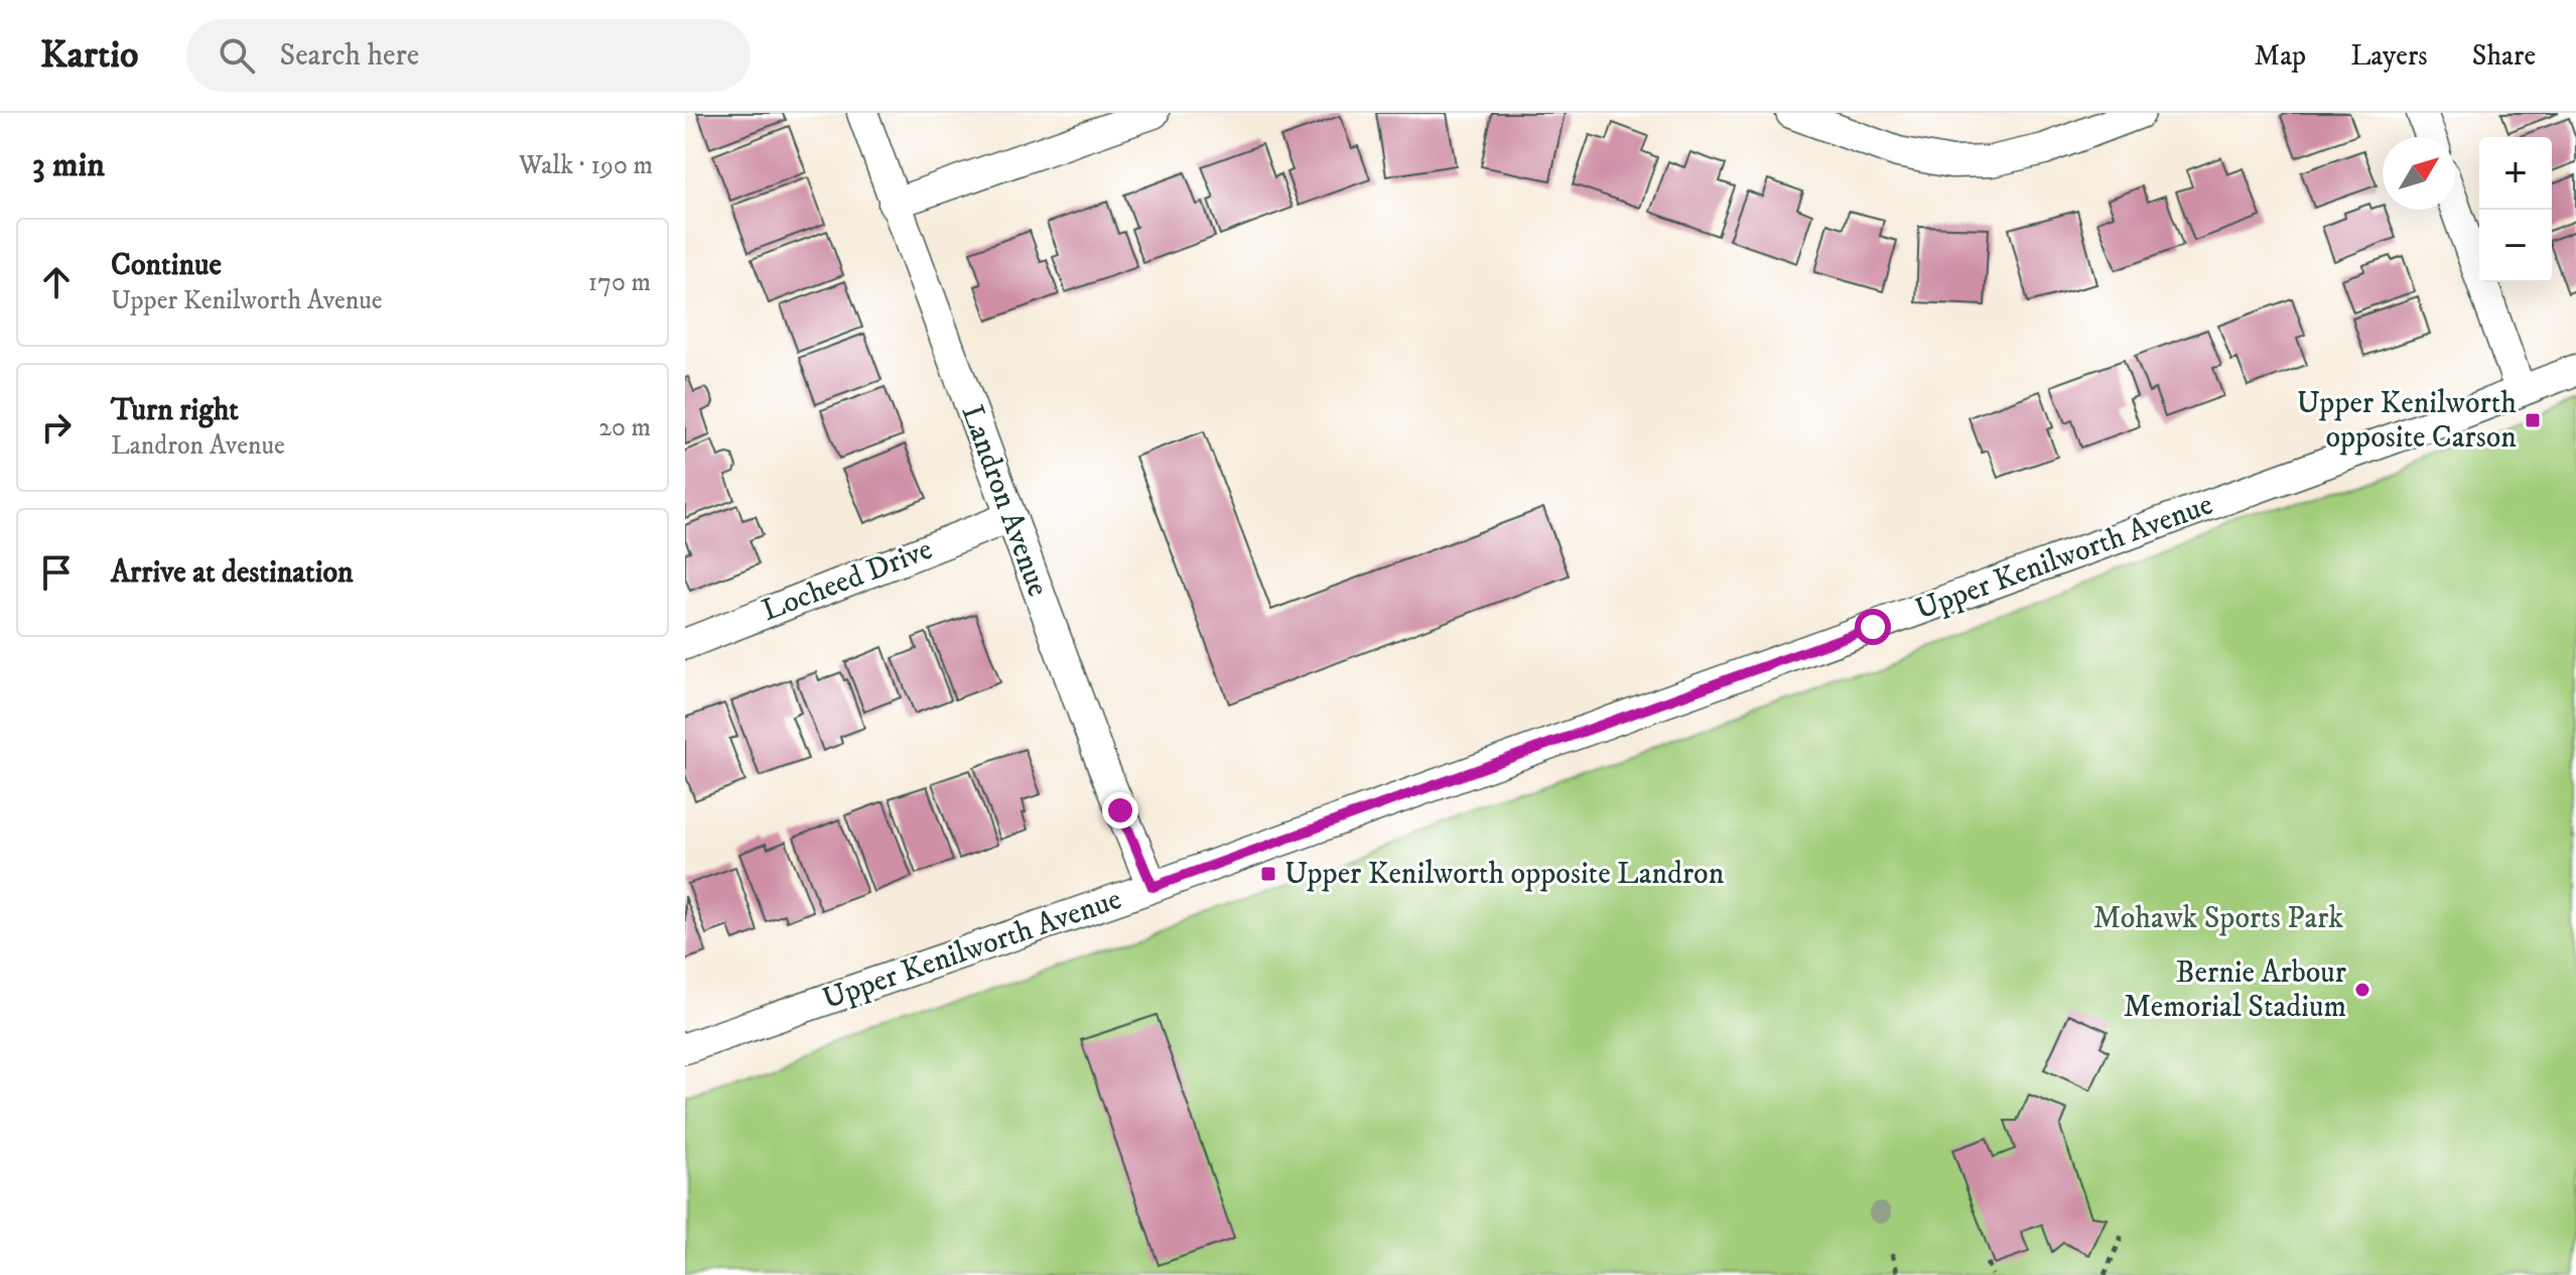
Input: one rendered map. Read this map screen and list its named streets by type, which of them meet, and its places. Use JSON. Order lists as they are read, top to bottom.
{
  "streets": {
    "street": ["Landron Avenue", "Upper Kenilworth Avenue", "Locheed Drive"]
  },
  "crossings": [
    ["Landron Avenue", "Upper Kenilworth Avenue"],
    ["Landron Avenue", "Locheed Drive"]
  ],
  "parks": ["Mohawk Sports Park"],
  "places": {
    "transit": ["Upper Kenilworth opposite Carson", "Upper Kenilworth opposite Landron"],
    "other": ["Bernie Arbour Memorial Stadium"]
  },
  "north": "top right",
  "page": {
    "header": "Kartio",
    "search": "Search here",
    "nav": ["Map", "Layers", "Share"],
    "heading": ["3 min", "Walk · 190 m"],
    "map_buttons": ["+", "−"],
    "list": [
      ["Continue", "Upper Kenilworth Avenue", "170 m"],
      ["Turn right", "Landron Avenue", "20 m"],
      "Arrive at destination"
    ]
  }
}
